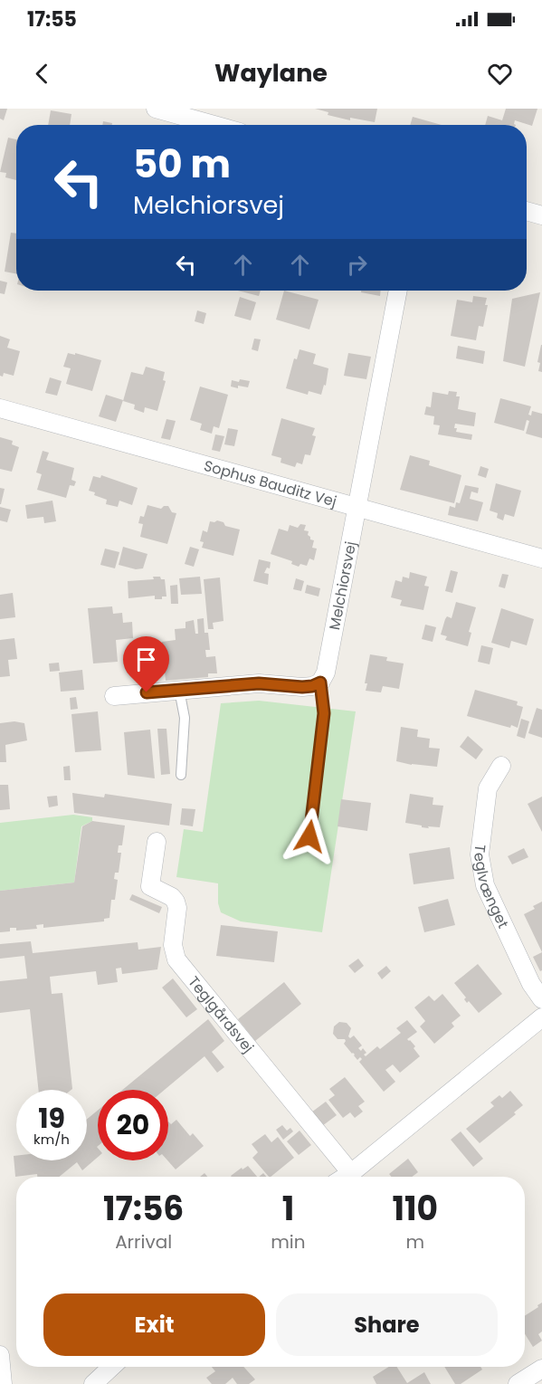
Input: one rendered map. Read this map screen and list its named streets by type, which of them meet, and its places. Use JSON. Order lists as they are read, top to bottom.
{
  "streets": {
    "street": [
      "Sophus Bauditz Vej",
      "Melchiorsvej",
      "Teglvænget",
      "Teglgårdsvej"
    ]
  },
  "crossings": [
    ["Sophus Bauditz Vej", "Melchiorsvej"]
  ],
  "page": {
    "status": "17:55",
    "header": "Waylane",
    "turn": ["50 m", "Melchiorsvej"],
    "speed": "19 km/h",
    "limit": "20",
    "eta": [
      "17:56",
      "Arrival",
      "1",
      "min",
      "110",
      "m"
    ],
    "buttons": ["Exit", "Share"]
  }
}
